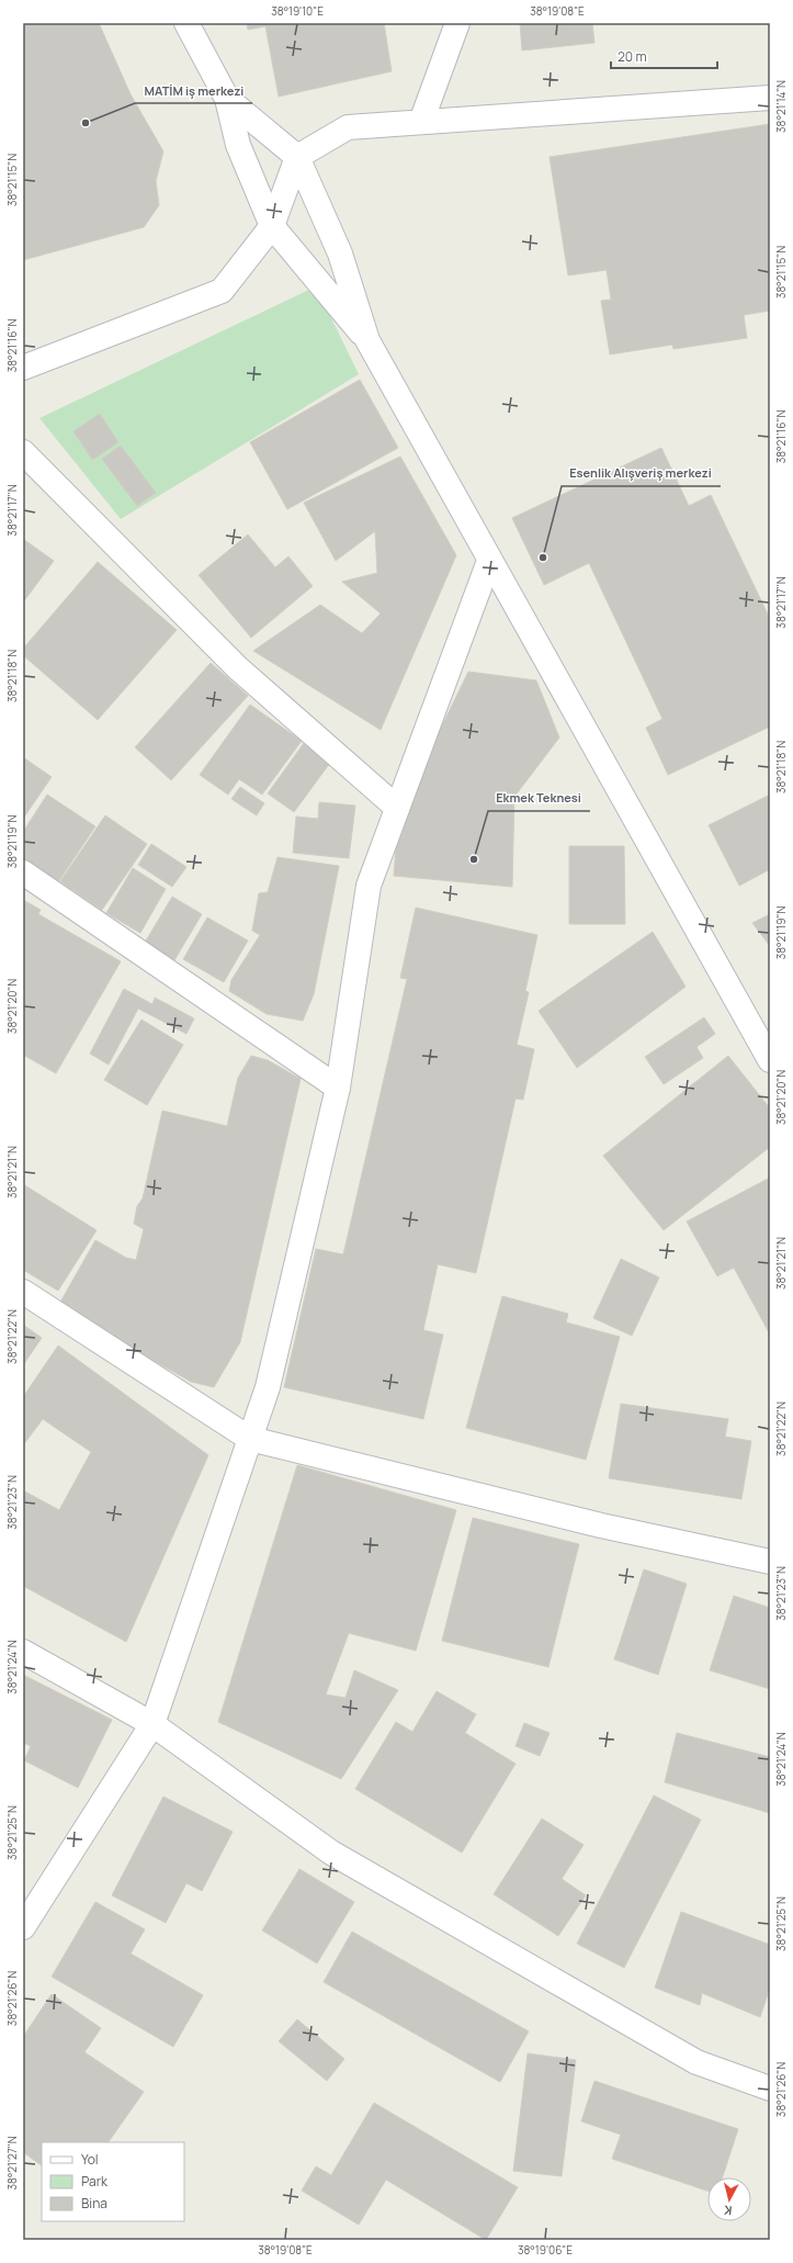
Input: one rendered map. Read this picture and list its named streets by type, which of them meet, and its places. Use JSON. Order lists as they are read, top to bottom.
{
  "places": ["MATİM iş merkezi", "Esenlik Alışveriş merkezi", "Ekmek Teknesi"],
  "legend": ["Yol", "Park", "Bina"],
  "scale_bar": "20 m",
  "north": "bottom",
  "coordinates": [
    "38°19'10\"E",
    "38°19'08\"E",
    "38°21'14\"N",
    "38°21'15\"N",
    "38°21'16\"N",
    "38°21'17\"N",
    "38°21'18\"N",
    "38°21'19\"N",
    "38°21'20\"N",
    "38°21'21\"N",
    "38°21'22\"N",
    "38°21'23\"N",
    "38°21'24\"N",
    "38°21'25\"N",
    "38°21'26\"N",
    "38°21'27\"N",
    "38°19'06\"E"
  ]
}
